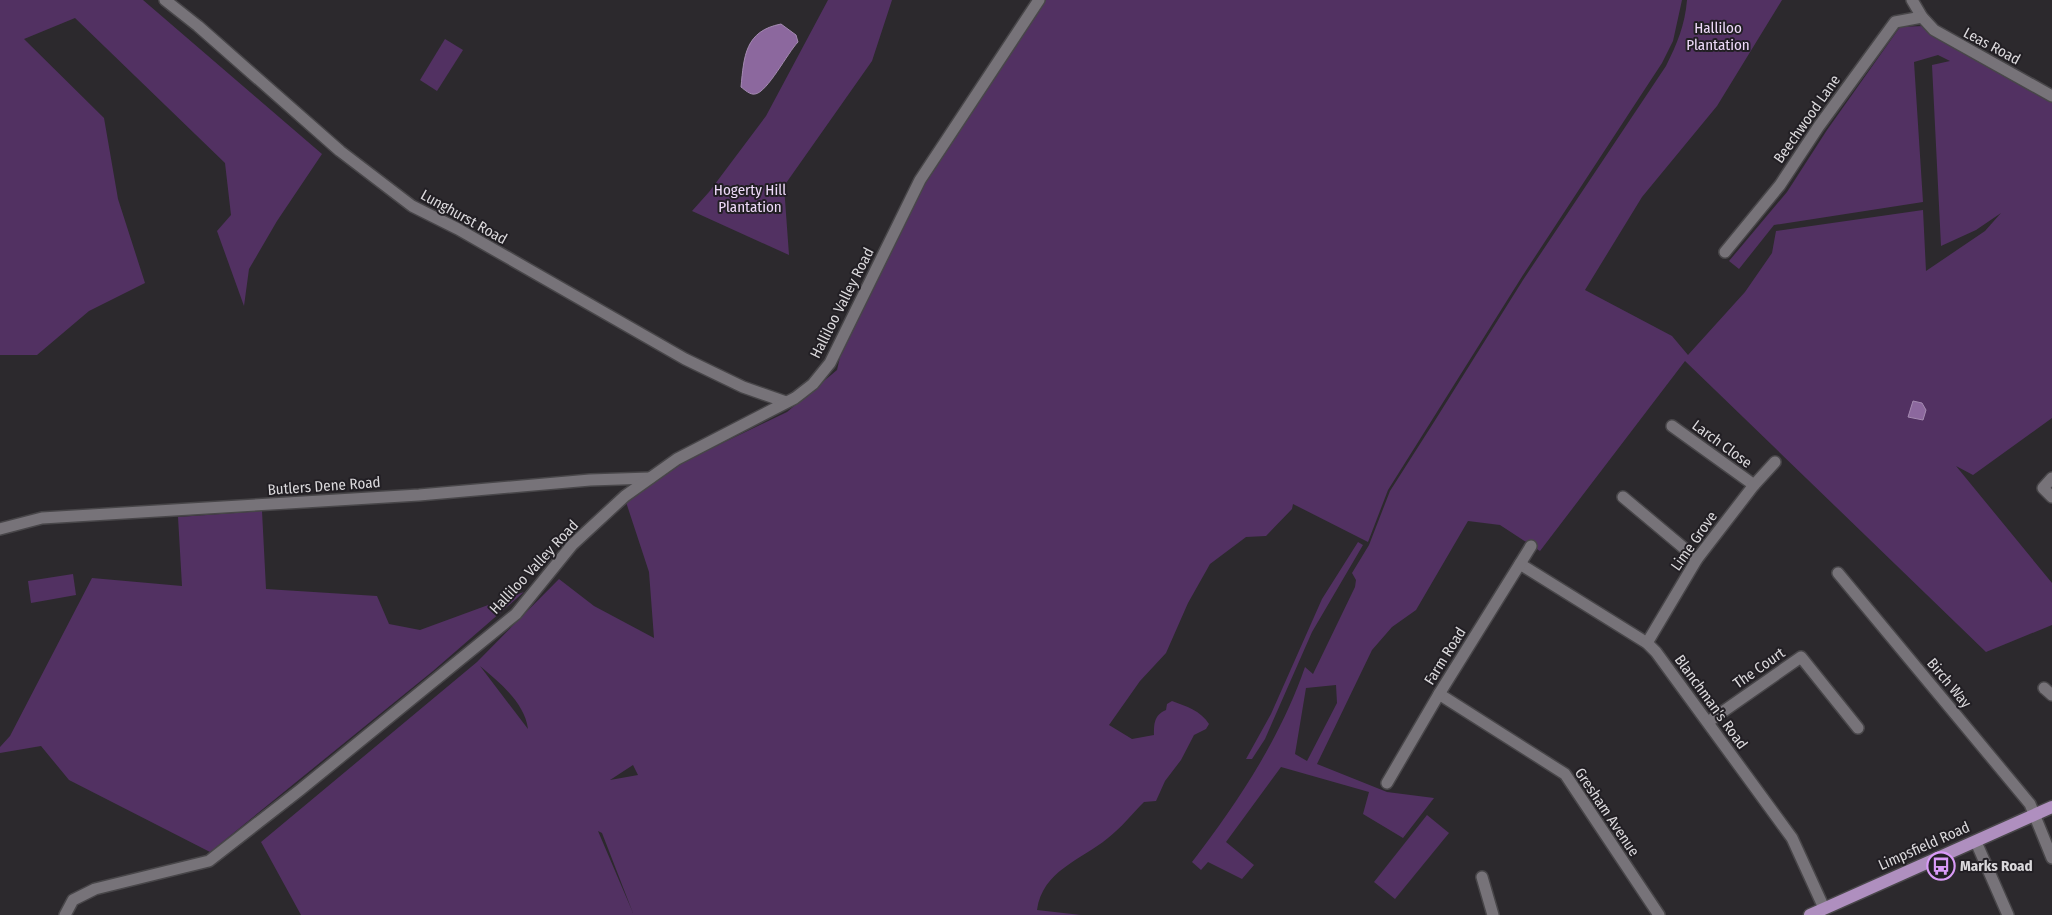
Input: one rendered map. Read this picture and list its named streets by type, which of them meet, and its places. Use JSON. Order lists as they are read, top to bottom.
{
  "streets": {
    "main road": ["Limpsfield Road"],
    "street": [
      "Leas Road",
      "Beechwood Lane",
      "Lunghurst Road",
      "Halliloo Valley Road",
      "Larch Close",
      "Butlers Dene Road",
      "Lime Grove",
      "Farm Road",
      "The Court",
      "Birch Way",
      "Blanchman's Road",
      "Gresham Avenue"
    ]
  },
  "crossings": [
    ["Leas Road", "Beechwood Lane"],
    ["Lunghurst Road", "Halliloo Valley Road"],
    ["Halliloo Valley Road", "Butlers Dene Road"],
    ["Larch Close", "Lime Grove"],
    ["Lime Grove", "Blanchman's Road"],
    ["Farm Road", "Blanchman's Road"],
    ["Farm Road", "Gresham Avenue"],
    ["The Court", "Blanchman's Road"],
    ["Birch Way", "Limpsfield Road"],
    ["Blanchman's Road", "Limpsfield Road"]
  ],
  "parks": ["Halliloo Plantation", "Hogerty Hill Plantation"],
  "places": {
    "bus stop": ["Marks Road"]
  }
}
